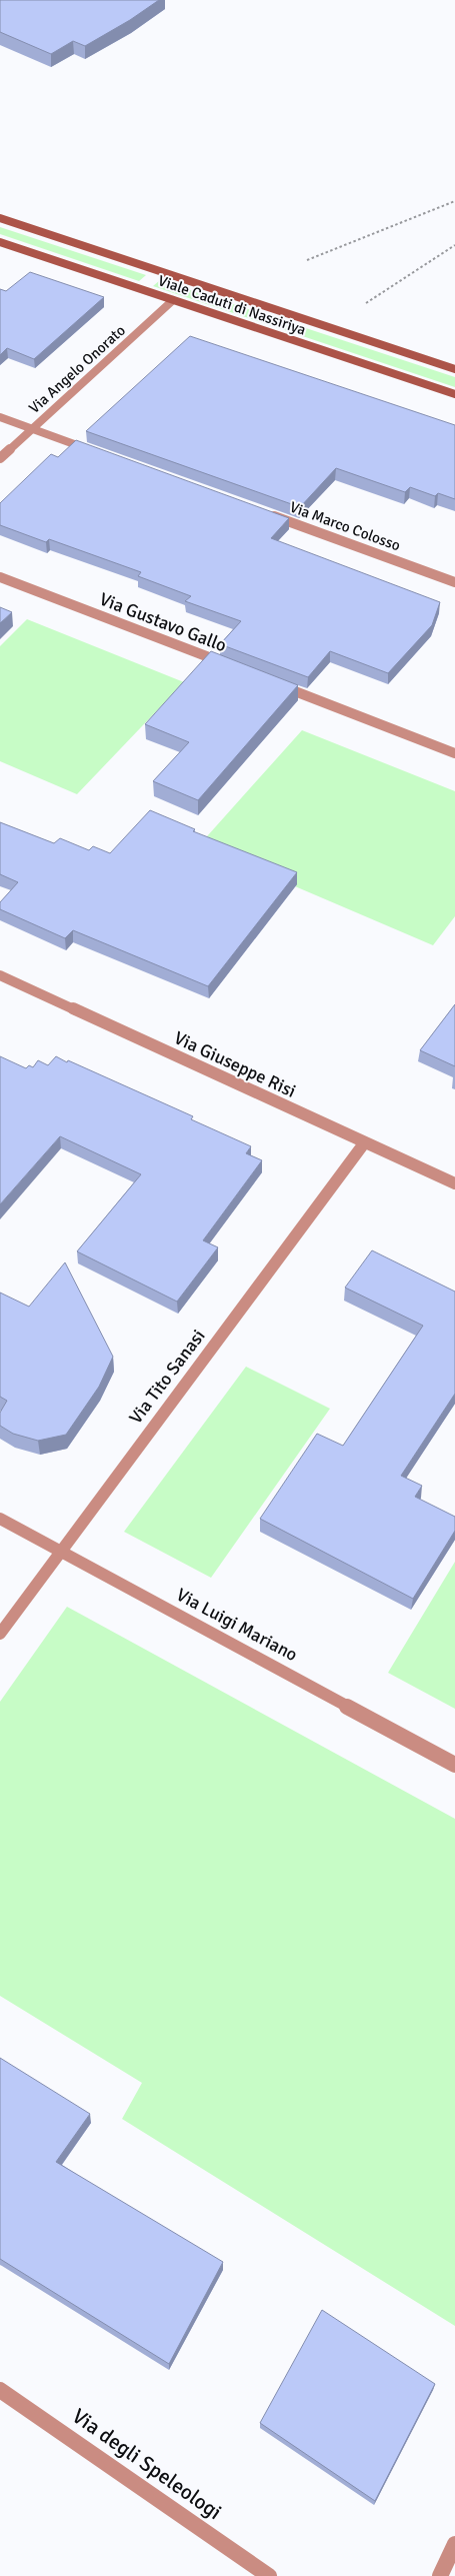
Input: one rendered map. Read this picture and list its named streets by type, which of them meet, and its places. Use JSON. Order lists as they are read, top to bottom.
{
  "streets": {
    "main road": ["Viale Caduti di Nassiriya"],
    "street": [
      "Via Angelo Onorato",
      "Via Marco Colosso",
      "Via Gustavo Gallo",
      "Via Giuseppe Risi",
      "Via Tito Sanasi",
      "Via Luigi Mariano",
      "Via degli Speleologi"
    ]
  },
  "crossings": [
    ["Viale Caduti di Nassiriya", "Via Angelo Onorato"],
    ["Via Giuseppe Risi", "Via Tito Sanasi"],
    ["Via Tito Sanasi", "Via Luigi Mariano"]
  ]
}
